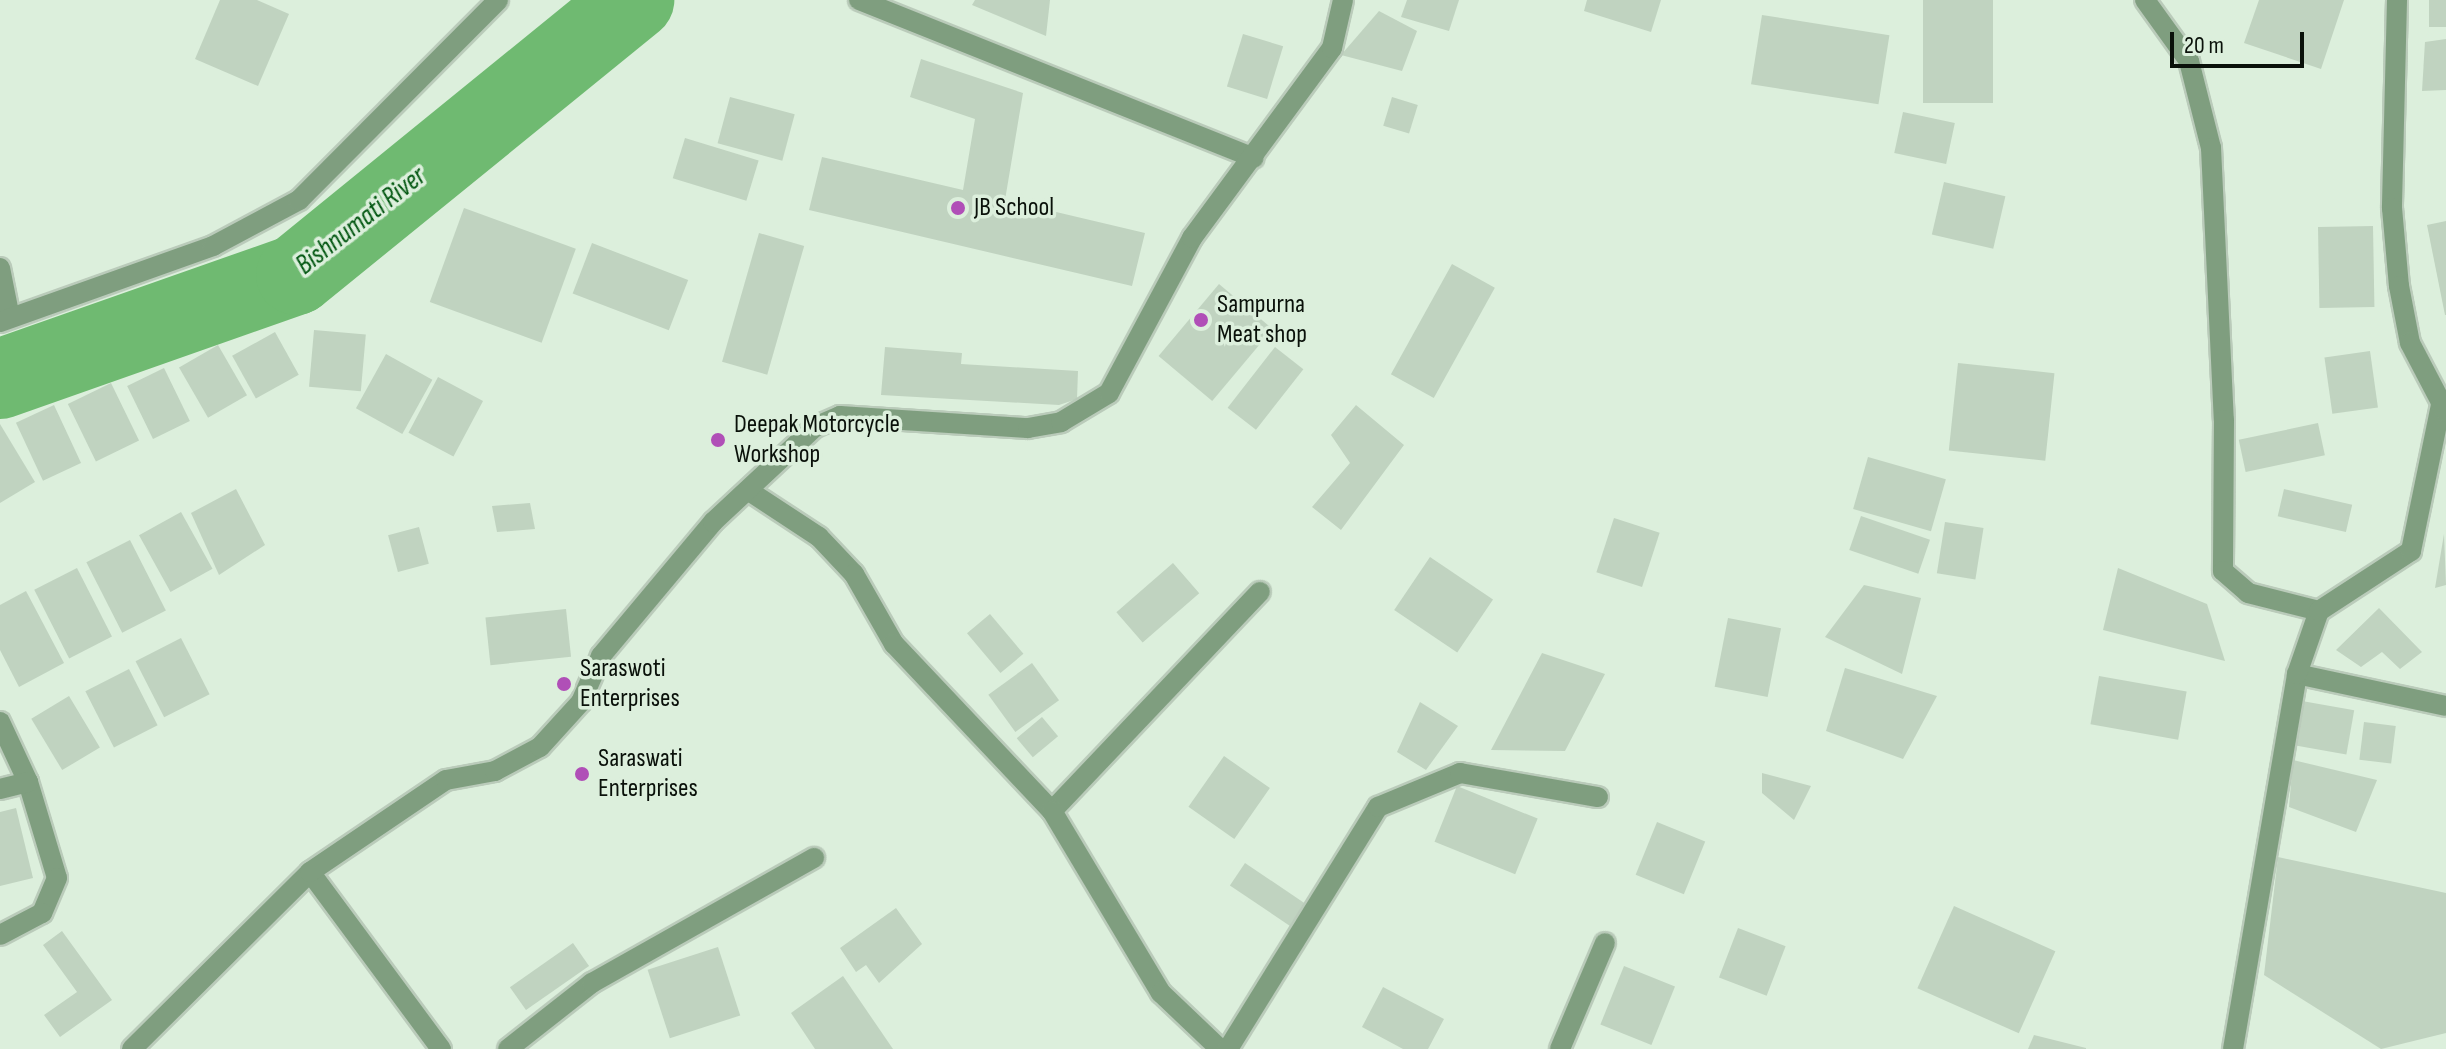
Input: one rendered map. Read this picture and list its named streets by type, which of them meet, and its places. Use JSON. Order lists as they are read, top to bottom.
{
  "water": ["Bishnumati River"],
  "places": [
    "JB School",
    "Sampurna Meat shop",
    "Deepak Motorcycle Workshop",
    "Saraswoti Enterprises",
    "Saraswati Enterprises"
  ],
  "scale_bar": "20 m"
}
